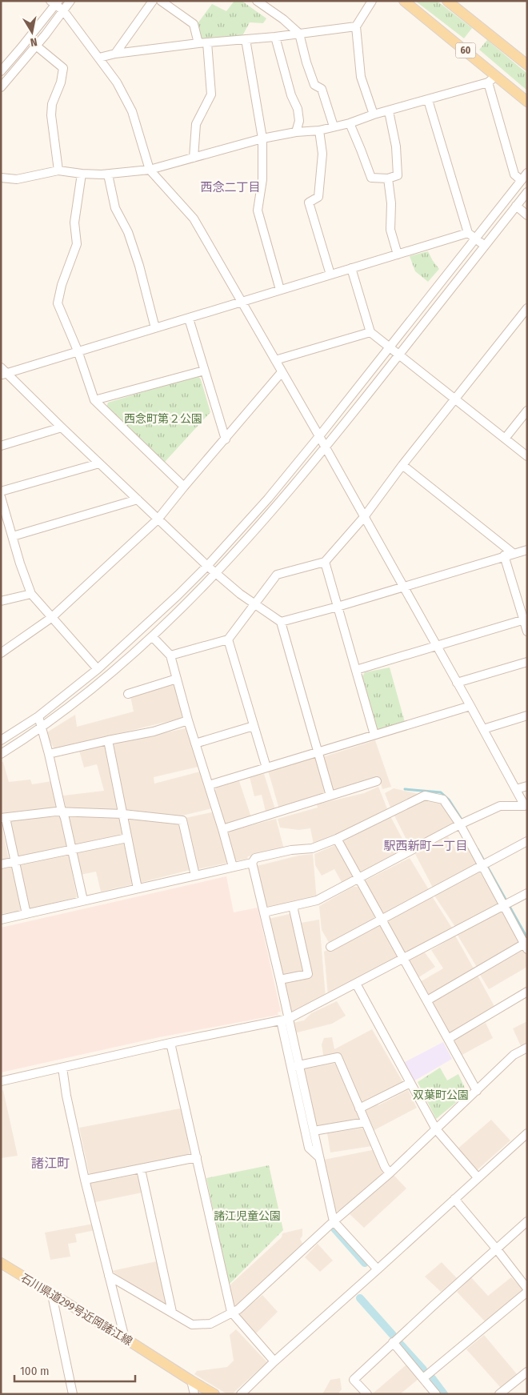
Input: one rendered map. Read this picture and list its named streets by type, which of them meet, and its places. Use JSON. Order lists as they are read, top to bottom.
{
  "streets": {
    "main road": ["60", "石川県道299号近岡諸江線"]
  },
  "districts": ["西念二丁目", "駅西新町一丁目", "諸江町"],
  "parks": ["西念町第２公園", "双葉町公園", "諸江児童公園"],
  "scale_bar": "100 m",
  "north": "bottom"
}
